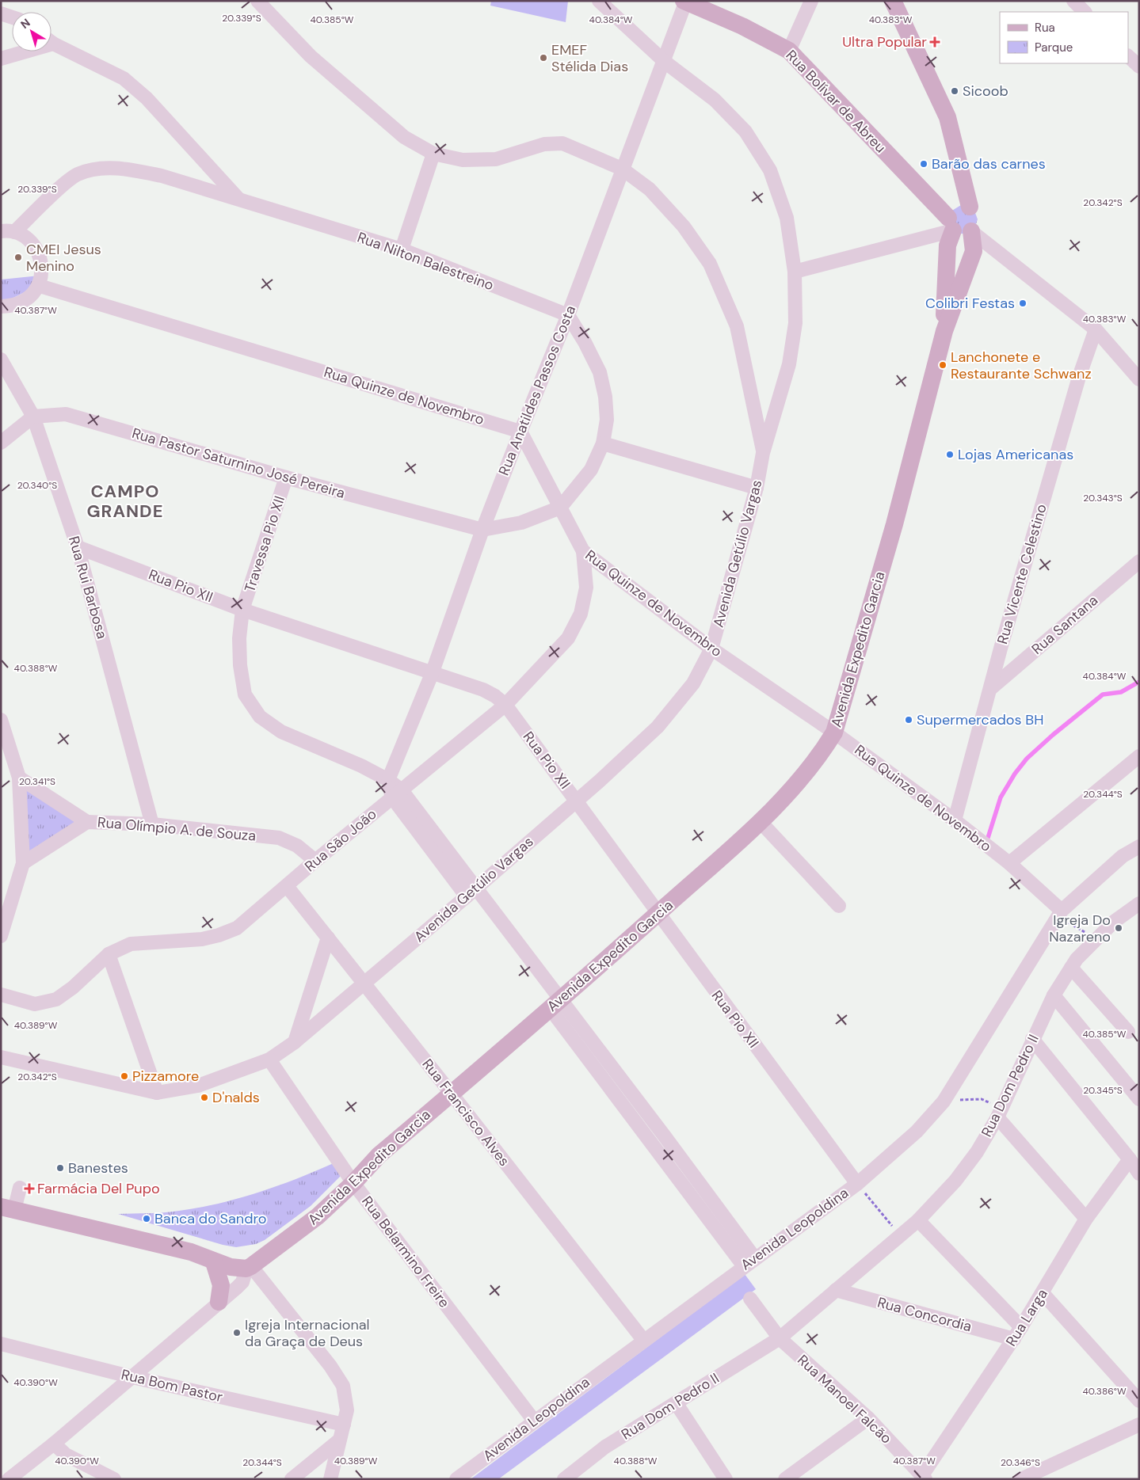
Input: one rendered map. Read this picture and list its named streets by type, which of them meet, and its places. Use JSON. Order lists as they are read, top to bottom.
{
  "streets": {
    "main road": ["Rua Bolívar de Abreu", "Avenida Expedito Garcia"],
    "street": [
      "Rua Nilton Balestreino",
      "Rua Anatildes Passos Costa",
      "Rua Quinze de Novembro",
      "Rua Pastor Saturnino José Pereira",
      "Travessa Pio XII",
      "Avenida Getúlio Vargas",
      "Rua Vicente Celestino",
      "Rua Pio XII",
      "Rua Rui Barbosa",
      "Rua Santana",
      "Rua Olímpio A. de Souza",
      "Rua São João",
      "Rua Dom Pedro II",
      "Rua Francisco Alves",
      "Avenida Leopoldina",
      "Rua Belarmino Freire",
      "Rua Concordia",
      "Rua Larga",
      "Rua Bom Pastor",
      "Rua Manoel Falcão"
    ]
  },
  "crossings": [
    ["Rua Bolívar de Abreu", "Rua Anatildes Passos Costa"],
    ["Rua Bolívar de Abreu", "Avenida Expedito Garcia"],
    ["Rua Nilton Balestreino", "Rua Anatildes Passos Costa"],
    ["Rua Anatildes Passos Costa", "Rua Quinze de Novembro"],
    ["Rua Anatildes Passos Costa", "Rua Pastor Saturnino José Pereira"],
    ["Rua Anatildes Passos Costa", "Travessa Pio XII"],
    ["Rua Anatildes Passos Costa", "Rua Pio XII"],
    ["Rua Quinze de Novembro", "Avenida Getúlio Vargas"],
    ["Rua Quinze de Novembro", "Rua Vicente Celestino"],
    ["Rua Quinze de Novembro", "Avenida Expedito Garcia"],
    ["Rua Quinze de Novembro", "Rua São João"],
    ["Rua Quinze de Novembro", "Avenida Leopoldina"],
    ["Rua Pastor Saturnino José Pereira", "Travessa Pio XII"],
    ["Rua Pastor Saturnino José Pereira", "Rua Rui Barbosa"],
    ["Travessa Pio XII", "Rua Pio XII"],
    ["Avenida Getúlio Vargas", "Rua Pio XII"],
    ["Avenida Getúlio Vargas", "Rua Francisco Alves"],
    ["Avenida Getúlio Vargas", "Rua Belarmino Freire"],
    ["Rua Vicente Celestino", "Rua Santana"],
    ["Rua Pio XII", "Rua Rui Barbosa"],
    ["Rua Pio XII", "Avenida Expedito Garcia"],
    ["Rua Pio XII", "Rua São João"],
    ["Rua Pio XII", "Avenida Leopoldina"],
    ["Rua Rui Barbosa", "Rua Olímpio A. de Souza"],
    ["Avenida Expedito Garcia", "Rua Francisco Alves"],
    ["Avenida Expedito Garcia", "Rua Belarmino Freire"],
    ["Rua Olímpio A. de Souza", "Rua São João"],
    ["Rua São João", "Rua Francisco Alves"],
    ["Rua Dom Pedro II", "Rua Concordia"],
    ["Rua Dom Pedro II", "Rua Manoel Falcão"],
    ["Rua Francisco Alves", "Avenida Leopoldina"],
    ["Avenida Leopoldina", "Rua Belarmino Freire"],
    ["Rua Concordia", "Rua Larga"],
    ["Rua Larga", "Rua Manoel Falcão"]
  ],
  "districts": ["CAMPO GRANDE"],
  "places": {
    "health": ["Ultra Popular", "Farmácia Del Pupo"],
    "other": [
      "EMEF Stélida Dias",
      "Sicoob",
      "Barão das carnes",
      "CMEI Jesus Menino",
      "Colibri Festas",
      "Lanchonete e Restaurante Schwanz",
      "Lojas Americanas",
      "Supermercados BH",
      "Igreja Do Nazareno",
      "Pizzamore",
      "D'nalds",
      "Banestes",
      "Banca do Sandro",
      "Igreja Internacional da Graça de Deus"
    ]
  },
  "legend": ["Rua", "Parque"],
  "north": "top left",
  "coordinates": [
    "20.339°S",
    "40.385°W",
    "40.384°W",
    "40.383°W",
    "20.342°S",
    "40.387°W",
    "20.340°S",
    "20.343°S",
    "40.388°W",
    "20.341°S",
    "20.344°S",
    "40.389°W",
    "20.345°S",
    "40.390°W",
    "40.386°W",
    "20.346°S"
  ]
}
